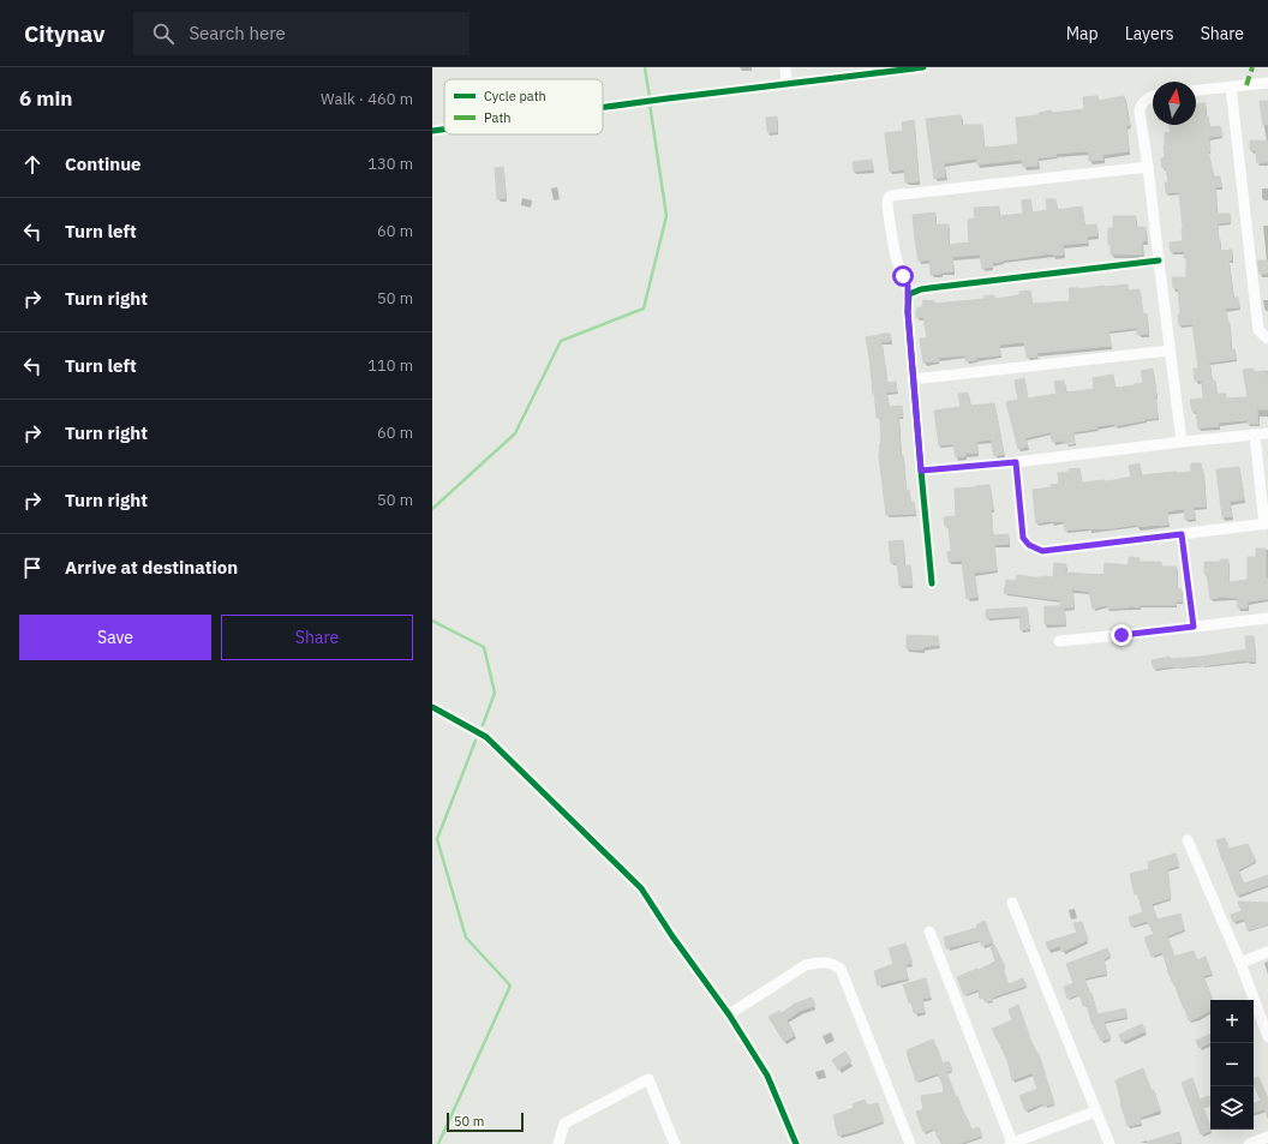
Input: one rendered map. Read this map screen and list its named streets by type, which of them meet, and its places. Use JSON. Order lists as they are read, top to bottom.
{
  "legend": ["Cycle path", "Path"],
  "scale_bar": "50 m",
  "north": "top",
  "page": {
    "header": "Citynav",
    "search": "Search here",
    "nav": ["Map", "Layers", "Share"],
    "heading": ["6 min", "Walk · 460 m"],
    "list": [
      ["Continue", "130 m"],
      ["Turn left", "60 m"],
      ["Turn right", "50 m"],
      ["Turn left", "110 m"],
      ["Turn right", "60 m"],
      ["Turn right", "50 m"],
      "Arrive at destination"
    ],
    "buttons": ["Save", "Share"],
    "map_buttons": ["+", "−"],
    "scale": "50 m"
  }
}
